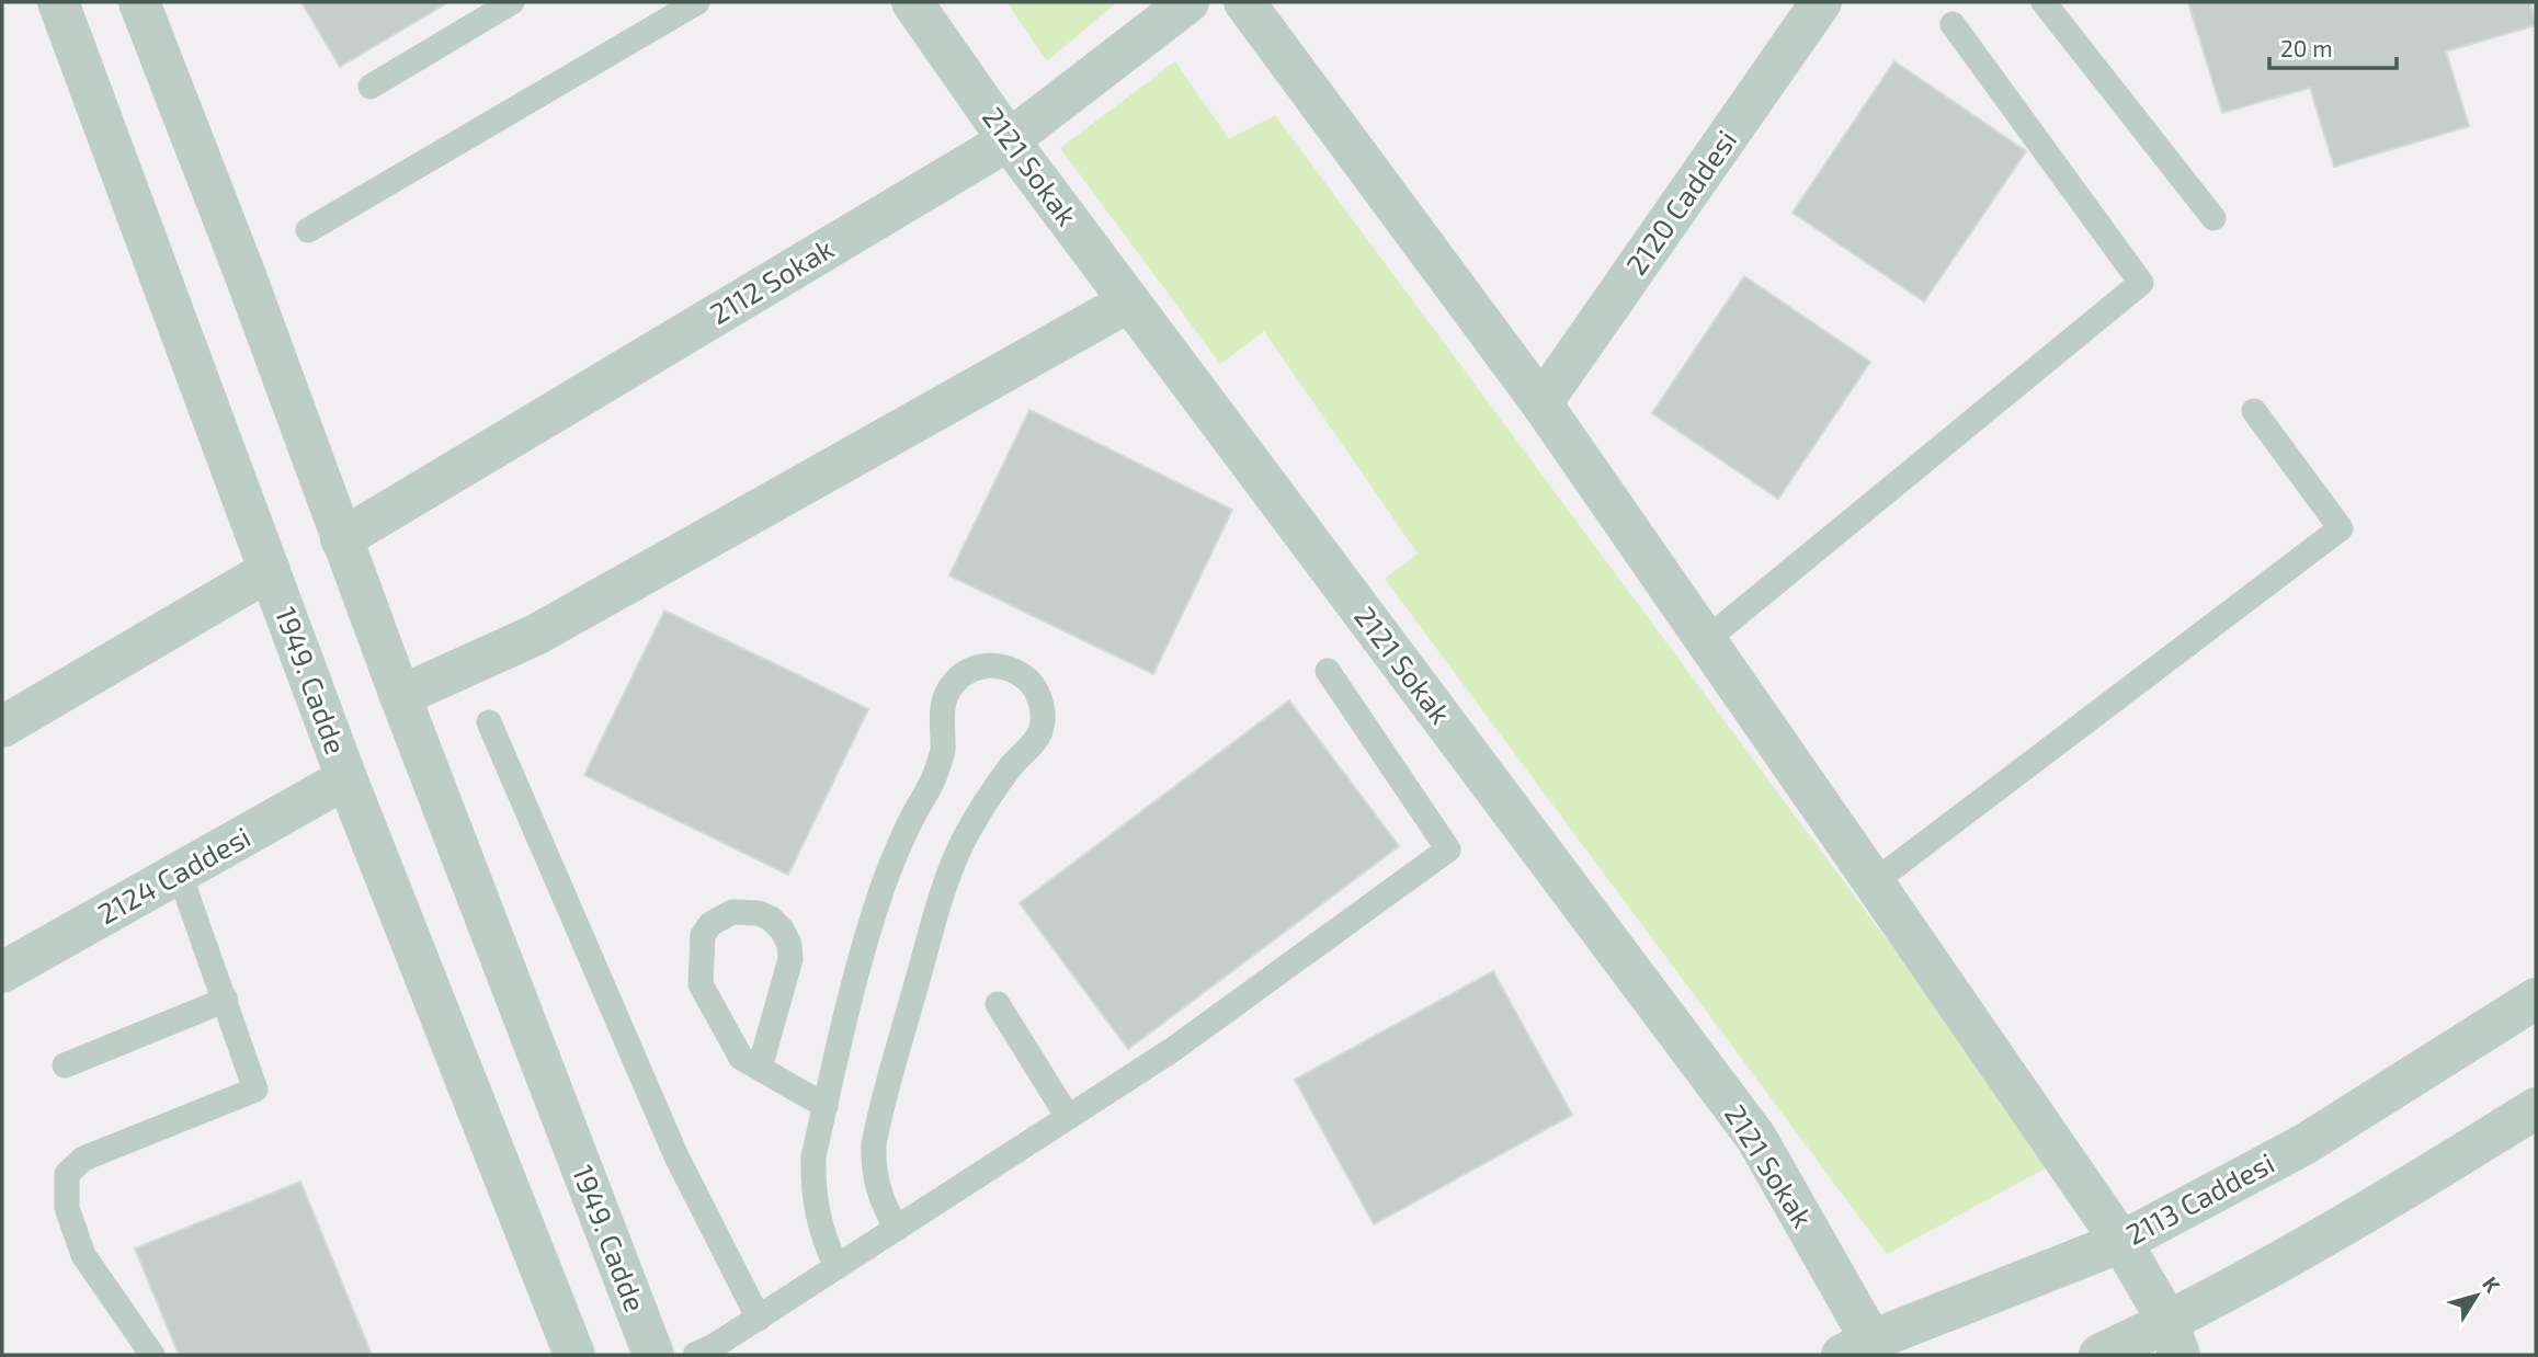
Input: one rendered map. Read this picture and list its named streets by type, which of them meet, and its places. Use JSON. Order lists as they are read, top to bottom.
{
  "streets": {
    "street": [
      "2121 Sokak",
      "2120 Caddesi",
      "2112 Sokak",
      "1949. Cadde",
      "2124 Caddesi",
      "2113 Caddesi"
    ]
  },
  "crossings": [
    ["2121 Sokak", "2112 Sokak"],
    ["2121 Sokak", "2113 Caddesi"],
    ["2112 Sokak", "1949. Cadde"],
    ["1949. Cadde", "2124 Caddesi"]
  ],
  "scale_bar": "20 m",
  "north": "top right"
}
